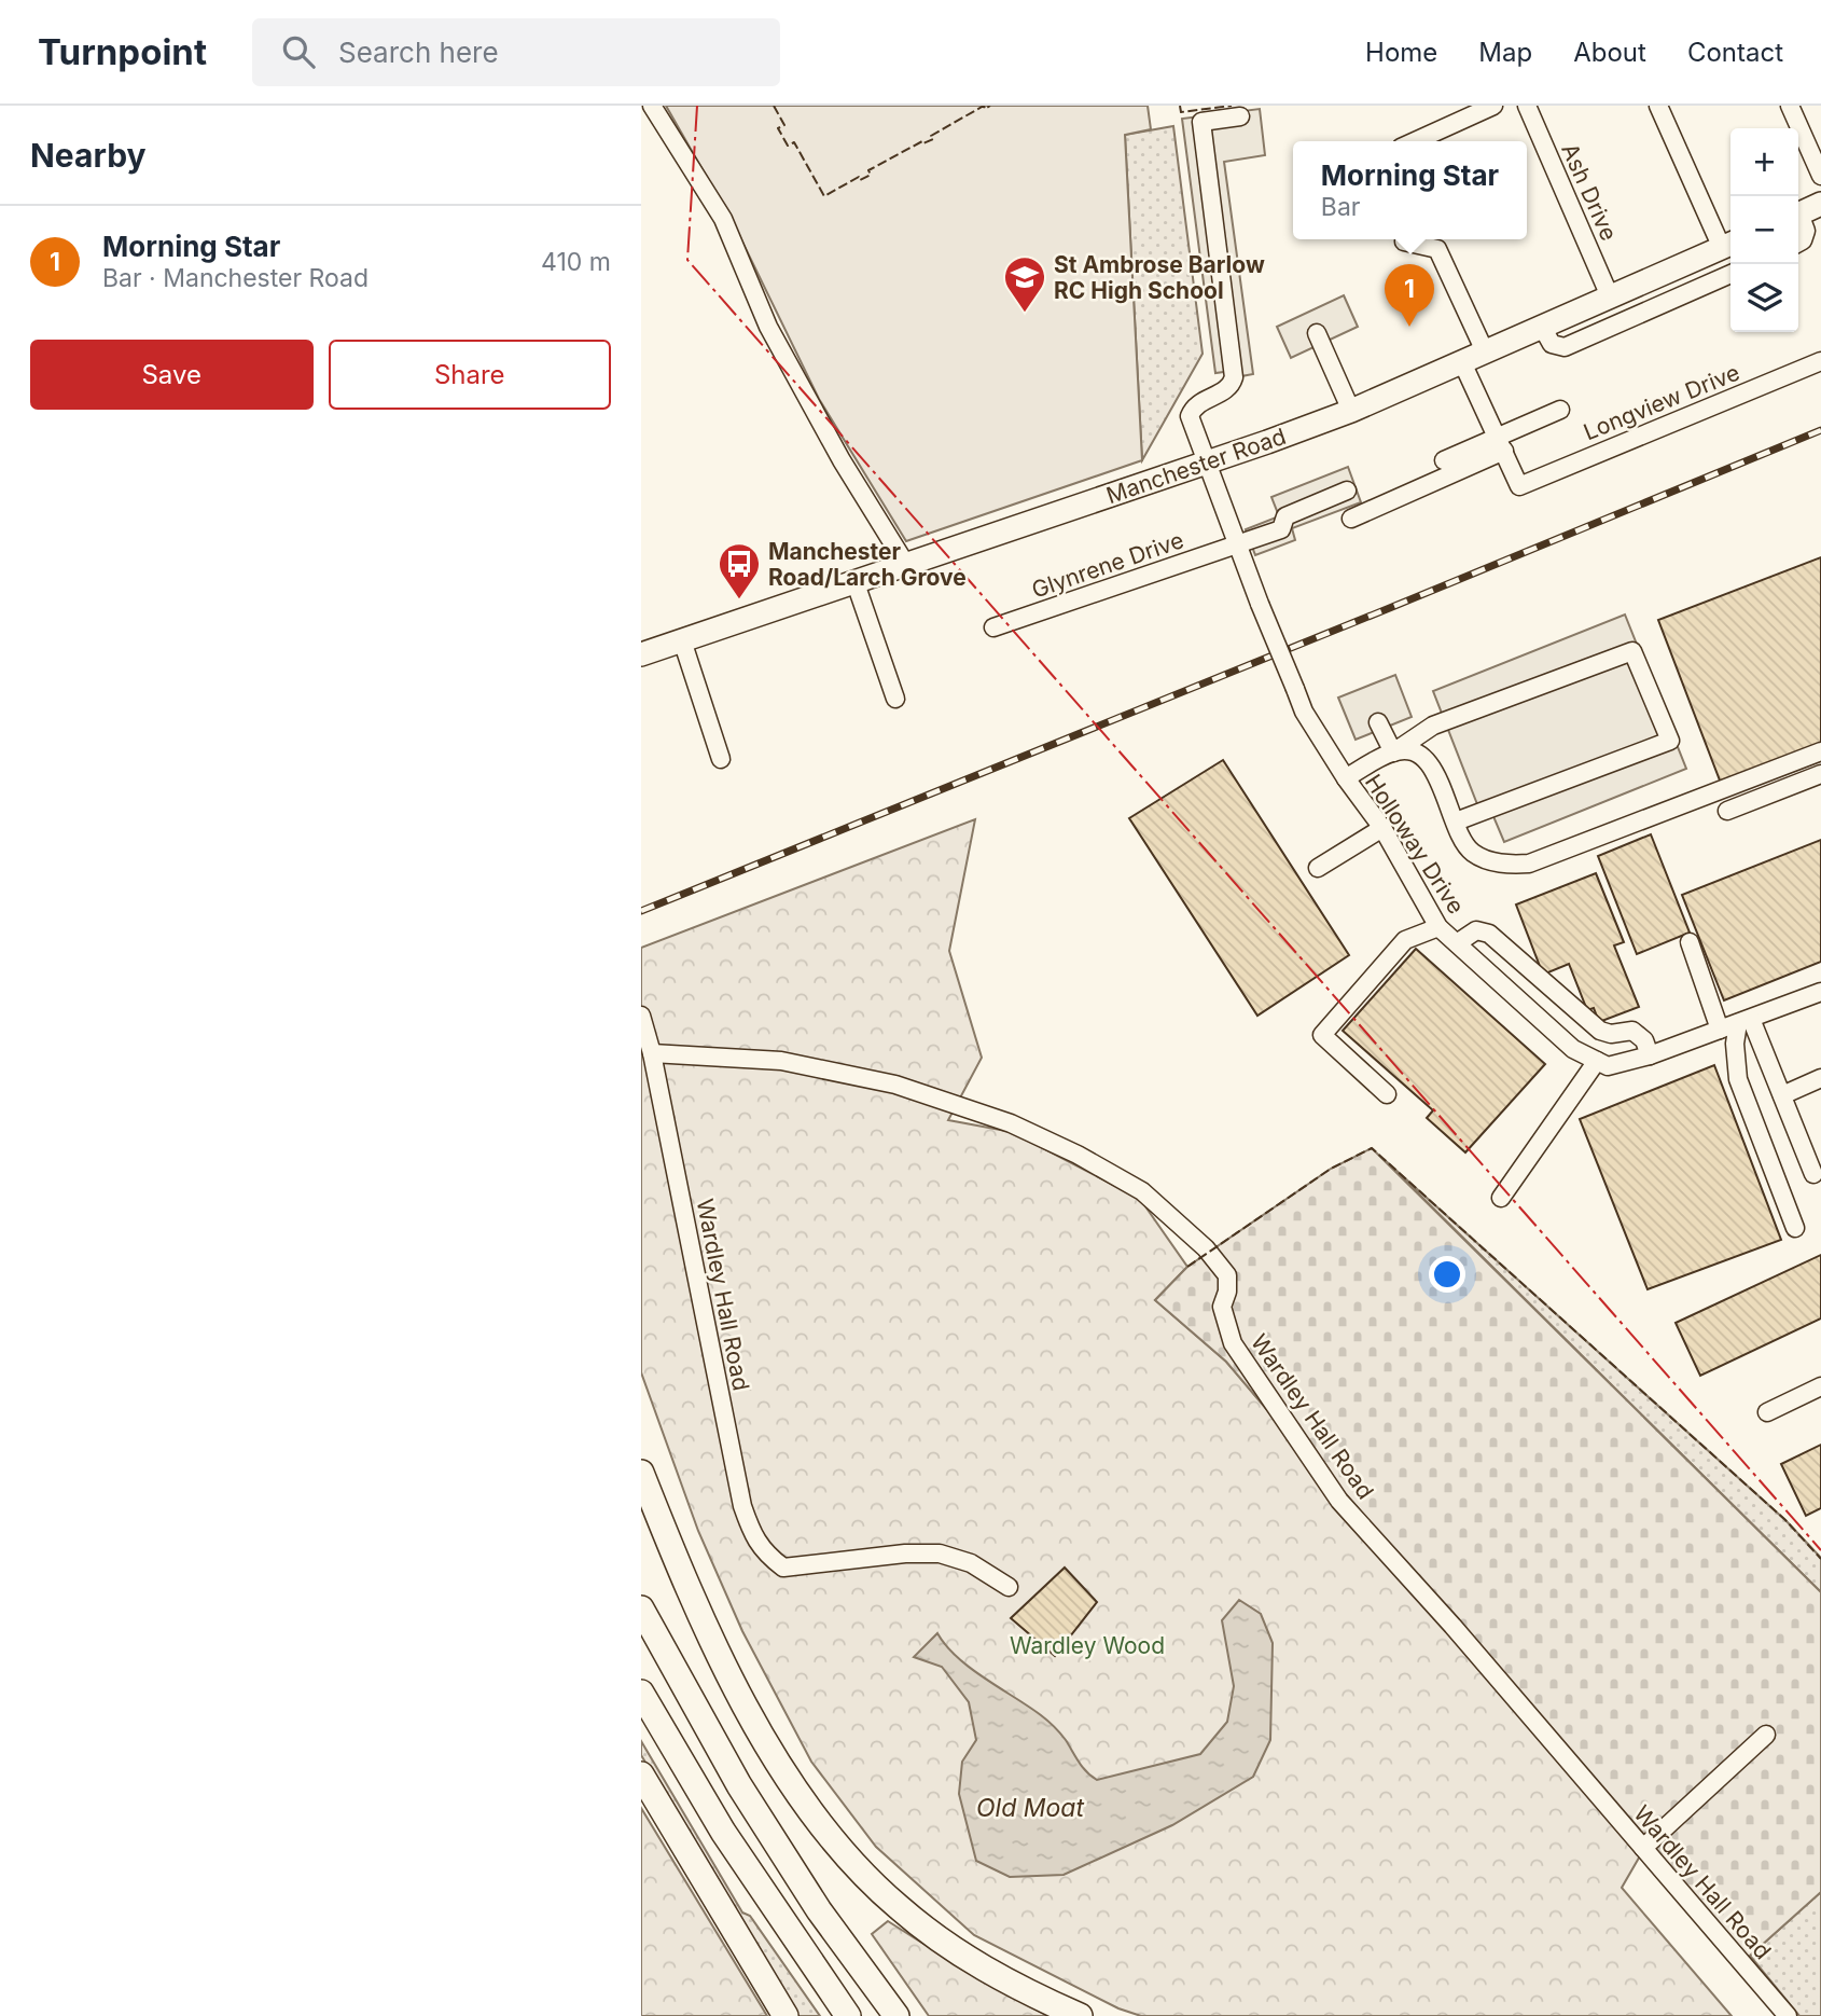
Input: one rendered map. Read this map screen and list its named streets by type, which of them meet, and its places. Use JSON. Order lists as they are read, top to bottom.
{
  "streets": {
    "main road": ["Manchester Road"],
    "street": [
      "Ash Drive",
      "Longview Drive",
      "Glynrene Drive",
      "Holloway Drive",
      "Wardley Hall Road"
    ]
  },
  "crossings": [
    ["Ash Drive", "Manchester Road"],
    ["Manchester Road", "Holloway Drive"],
    ["Glynrene Drive", "Holloway Drive"]
  ],
  "water": ["Old Moat"],
  "parks": ["Wardley Wood"],
  "places": {
    "school or university": ["St Ambrose Barlow RC High School"],
    "bus stop": ["Manchester Road/Larch Grove"]
  },
  "page": {
    "header": "Turnpoint",
    "search": "Search here",
    "nav": [
      "Home",
      "Map",
      "About",
      "Contact"
    ],
    "heading": "Nearby",
    "map_buttons": ["+", "−"],
    "popup": ["Morning Star", "Bar"],
    "list": [
      {
        "mark": "1",
        "name": "Morning Star",
        "note": "Bar · Manchester Road",
        "value": "410 m"
      }
    ],
    "pins": "1",
    "buttons": ["Save", "Share"]
  }
}
